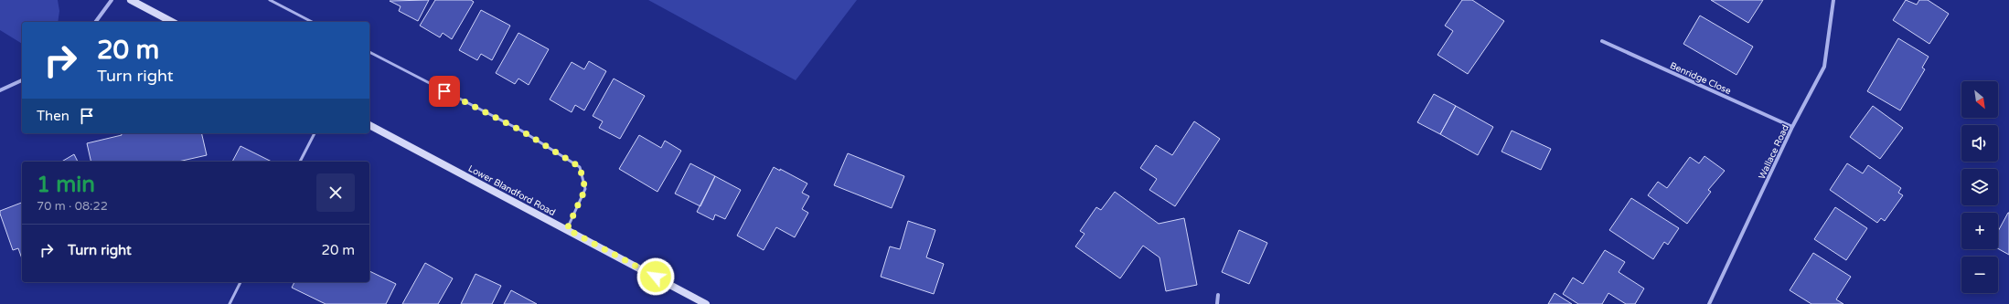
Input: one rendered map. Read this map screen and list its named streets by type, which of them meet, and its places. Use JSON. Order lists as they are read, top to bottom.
{
  "streets": {
    "main road": ["Lower Blandford Road"],
    "street": ["Benridge Close", "Wallace Road"]
  },
  "crossings": [
    ["Benridge Close", "Wallace Road"]
  ],
  "north": "bottom right",
  "page": {
    "turn": ["20 m", "Turn right"],
    "map_buttons": ["+", "−"],
    "then": "Then",
    "heading": ["1 min", "70 m · 08:22"],
    "list": [
      {
        "name": "Turn right",
        "value": "20 m"
      }
    ]
  }
}
